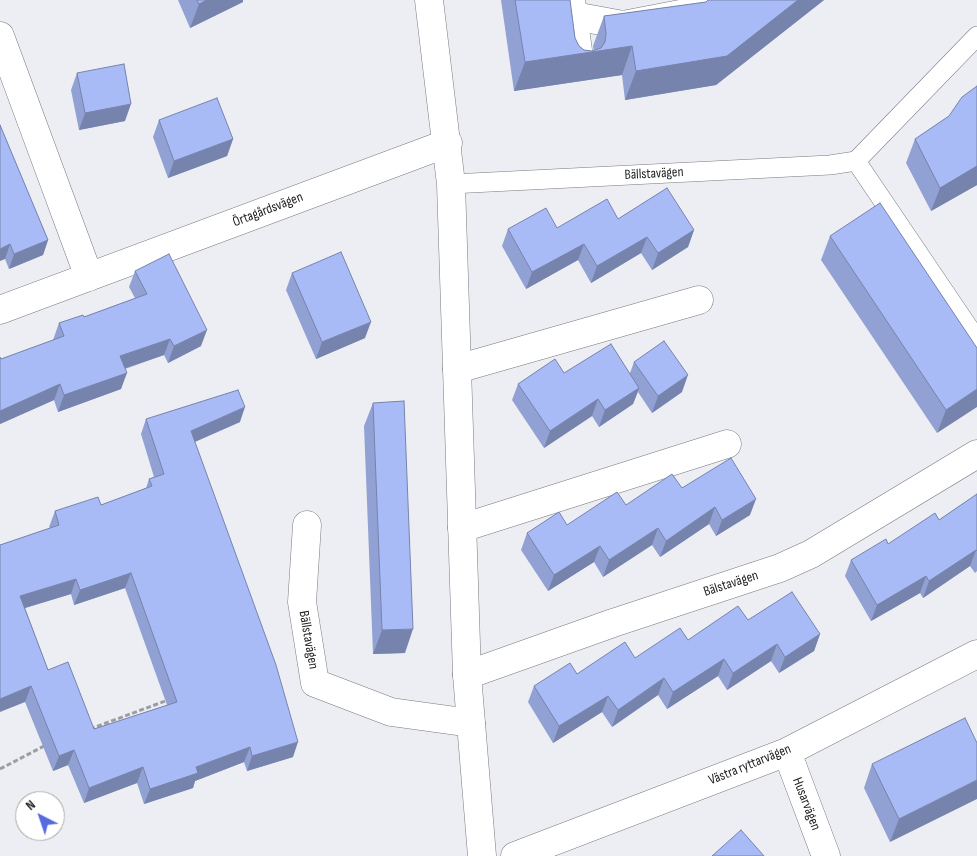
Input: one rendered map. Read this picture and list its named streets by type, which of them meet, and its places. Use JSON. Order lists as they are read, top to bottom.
{
  "streets": {
    "street": [
      "Bällstavägen",
      "Örtagårdsvägen",
      "Bälstavägen",
      "Västra ryttarvägen",
      "Husarvägen"
    ]
  },
  "crossings": [
    ["Västra ryttarvägen", "Husarvägen"]
  ],
  "north": "top left"
}
